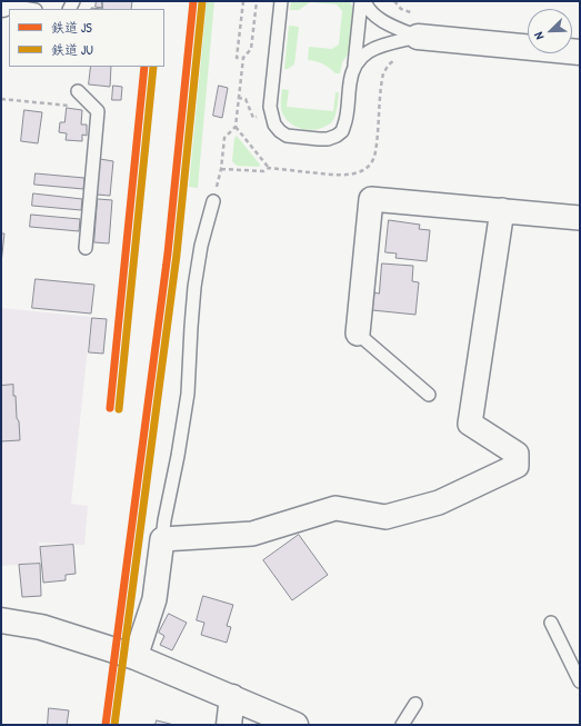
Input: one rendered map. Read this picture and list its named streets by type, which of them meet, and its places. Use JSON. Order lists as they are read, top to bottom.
{
  "lines": ["rail line JS", "rail line JU"],
  "legend": ["鉄道 JS", "鉄道 JU"],
  "north": "bottom left"
}
